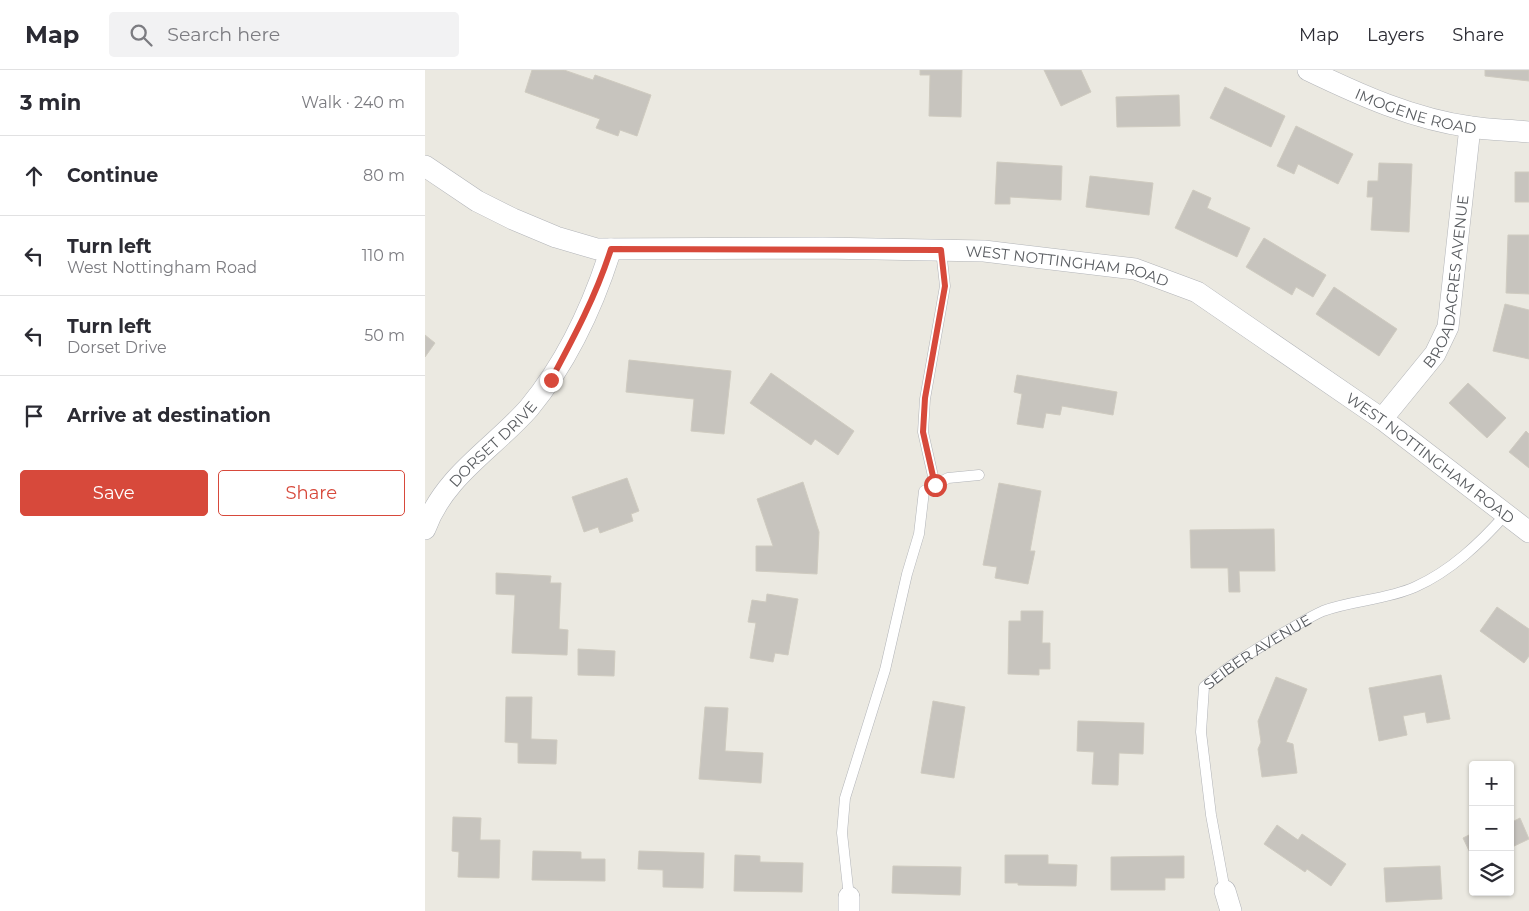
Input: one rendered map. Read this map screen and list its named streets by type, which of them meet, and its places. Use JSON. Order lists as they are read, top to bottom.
{
  "streets": {
    "street": [
      "IMOGENE ROAD",
      "WEST NOTTINGHAM ROAD",
      "BROADACRES AVENUE",
      "DORSET DRIVE",
      "SEIBER AVENUE"
    ]
  },
  "crossings": [
    ["IMOGENE ROAD", "BROADACRES AVENUE"],
    ["WEST NOTTINGHAM ROAD", "BROADACRES AVENUE"],
    ["WEST NOTTINGHAM ROAD", "DORSET DRIVE"],
    ["WEST NOTTINGHAM ROAD", "SEIBER AVENUE"]
  ],
  "page": {
    "header": "Map",
    "search": "Search here",
    "nav": ["Map", "Layers", "Share"],
    "heading": ["3 min", "Walk · 240 m"],
    "list": [
      ["Continue", "80 m"],
      ["Turn left", "West Nottingham Road", "110 m"],
      ["Turn left", "Dorset Drive", "50 m"],
      "Arrive at destination"
    ],
    "buttons": ["Save", "Share"],
    "map_buttons": ["+", "−"]
  }
}
